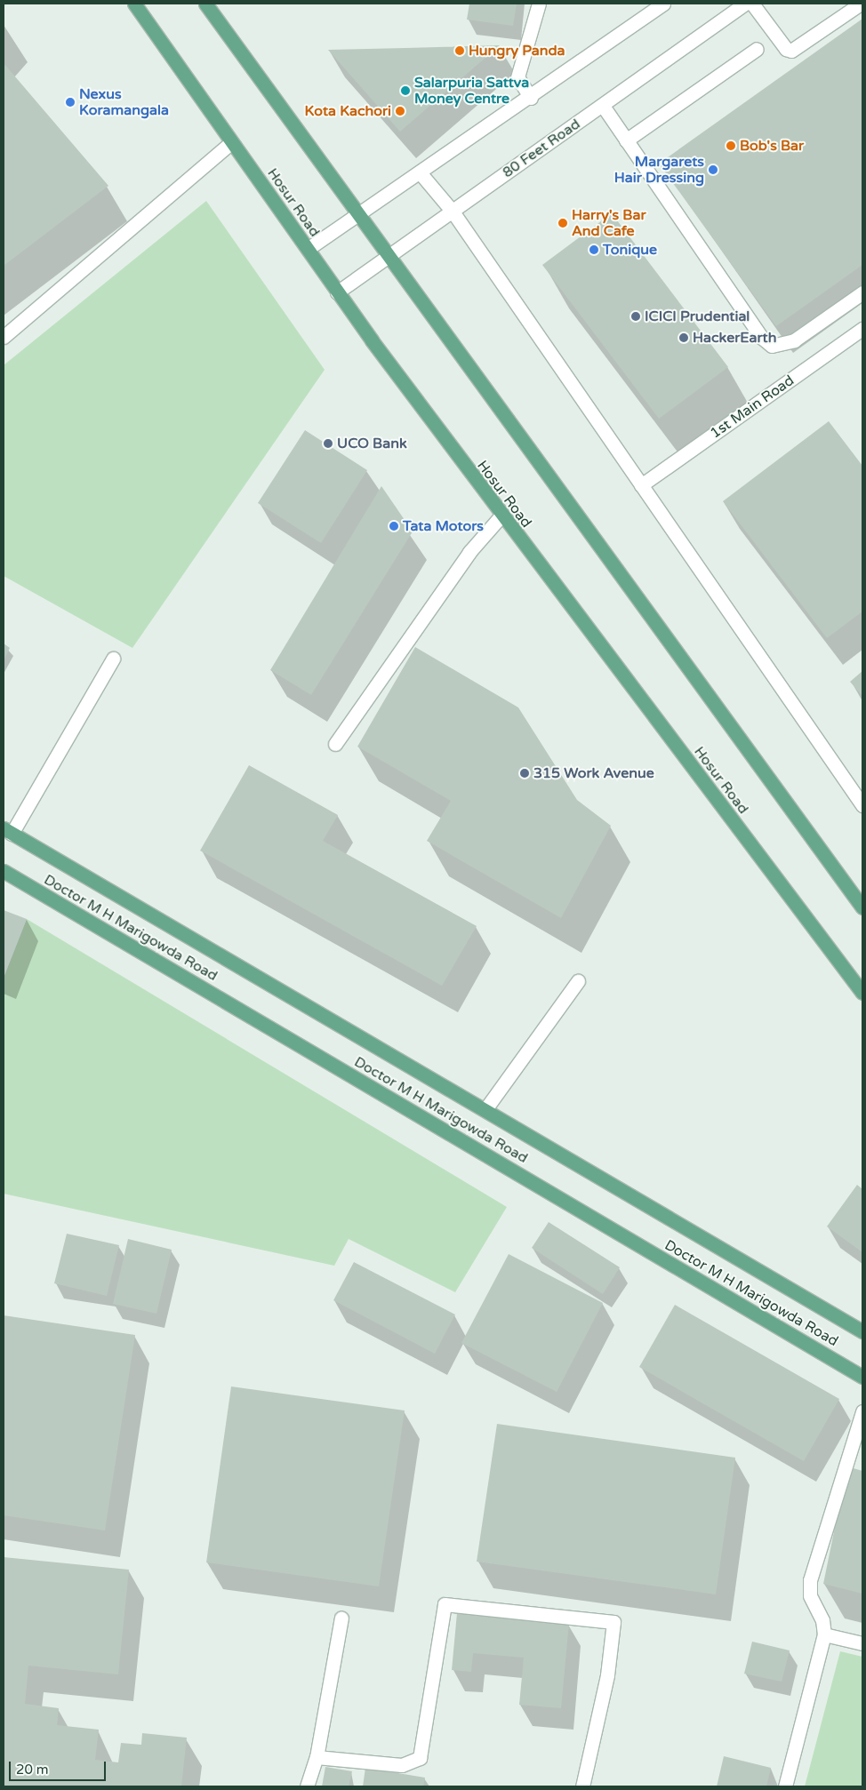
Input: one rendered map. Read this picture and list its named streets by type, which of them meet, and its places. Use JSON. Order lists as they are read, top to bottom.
{
  "streets": {
    "main road": ["Hosur Road", "Doctor M H Marigowda Road"],
    "street": ["80 Feet Road", "1st Main Road"]
  },
  "crossings": [
    ["80 Feet Road", "Hosur Road"]
  ],
  "places": [
    "Hungry Panda",
    "Salarpuria Sattva Money Centre",
    "Nexus Koramangala",
    "Kota Kachori",
    "Bob's Bar",
    "Margarets Hair Dressing",
    "Harry's Bar And Cafe",
    "Tonique",
    "ICICI Prudential",
    "HackerEarth",
    "UCO Bank",
    "Tata Motors",
    "315 Work Avenue"
  ],
  "scale_bar": "20 m"
}
